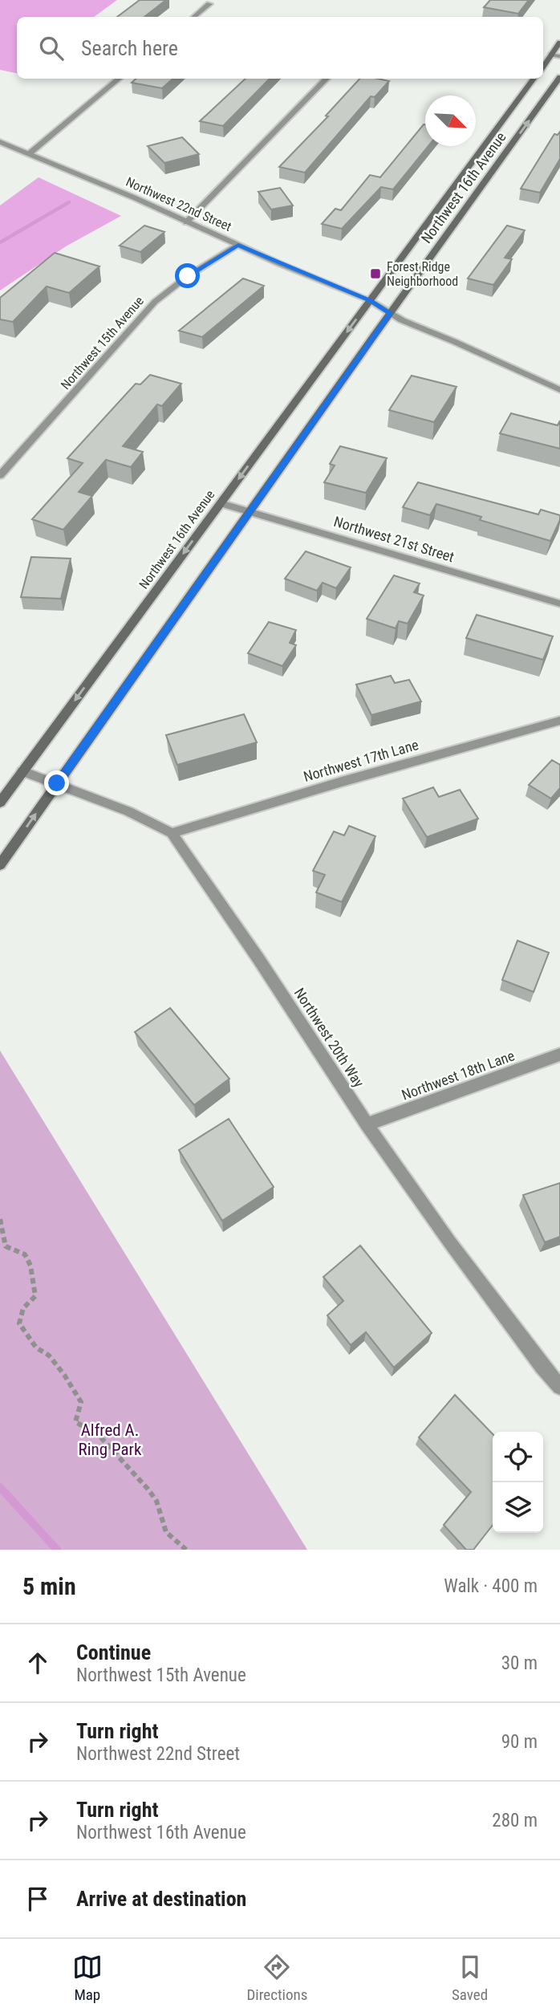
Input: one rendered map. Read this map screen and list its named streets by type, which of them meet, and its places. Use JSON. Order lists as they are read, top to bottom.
{
  "streets": {
    "main road": ["Northwest 16th Avenue"],
    "street": [
      "Northwest 22nd Street",
      "Northwest 15th Avenue",
      "Northwest 21st Street",
      "Northwest 17th Lane",
      "Northwest 20th Way",
      "Northwest 18th Lane"
    ]
  },
  "crossings": [
    ["Northwest 16th Avenue", "Northwest 22nd Street"],
    ["Northwest 16th Avenue", "Northwest 21st Street"],
    ["Northwest 16th Avenue", "Northwest 20th Way"],
    ["Northwest 22nd Street", "Northwest 15th Avenue"],
    ["Northwest 17th Lane", "Northwest 20th Way"],
    ["Northwest 20th Way", "Northwest 18th Lane"]
  ],
  "parks": ["Alfred A. Ring Park"],
  "places": {
    "transit": ["Forest Ridge Neighborhood"]
  },
  "north": "bottom right",
  "page": {
    "search": "Search here",
    "heading": ["5 min", "Walk · 400 m"],
    "list": [
      ["Continue", "Northwest 15th Avenue", "30 m"],
      ["Turn right", "Northwest 22nd Street", "90 m"],
      ["Turn right", "Northwest 16th Avenue", "280 m"],
      "Arrive at destination"
    ],
    "nav": ["Map", "Directions", "Saved"]
  }
}
